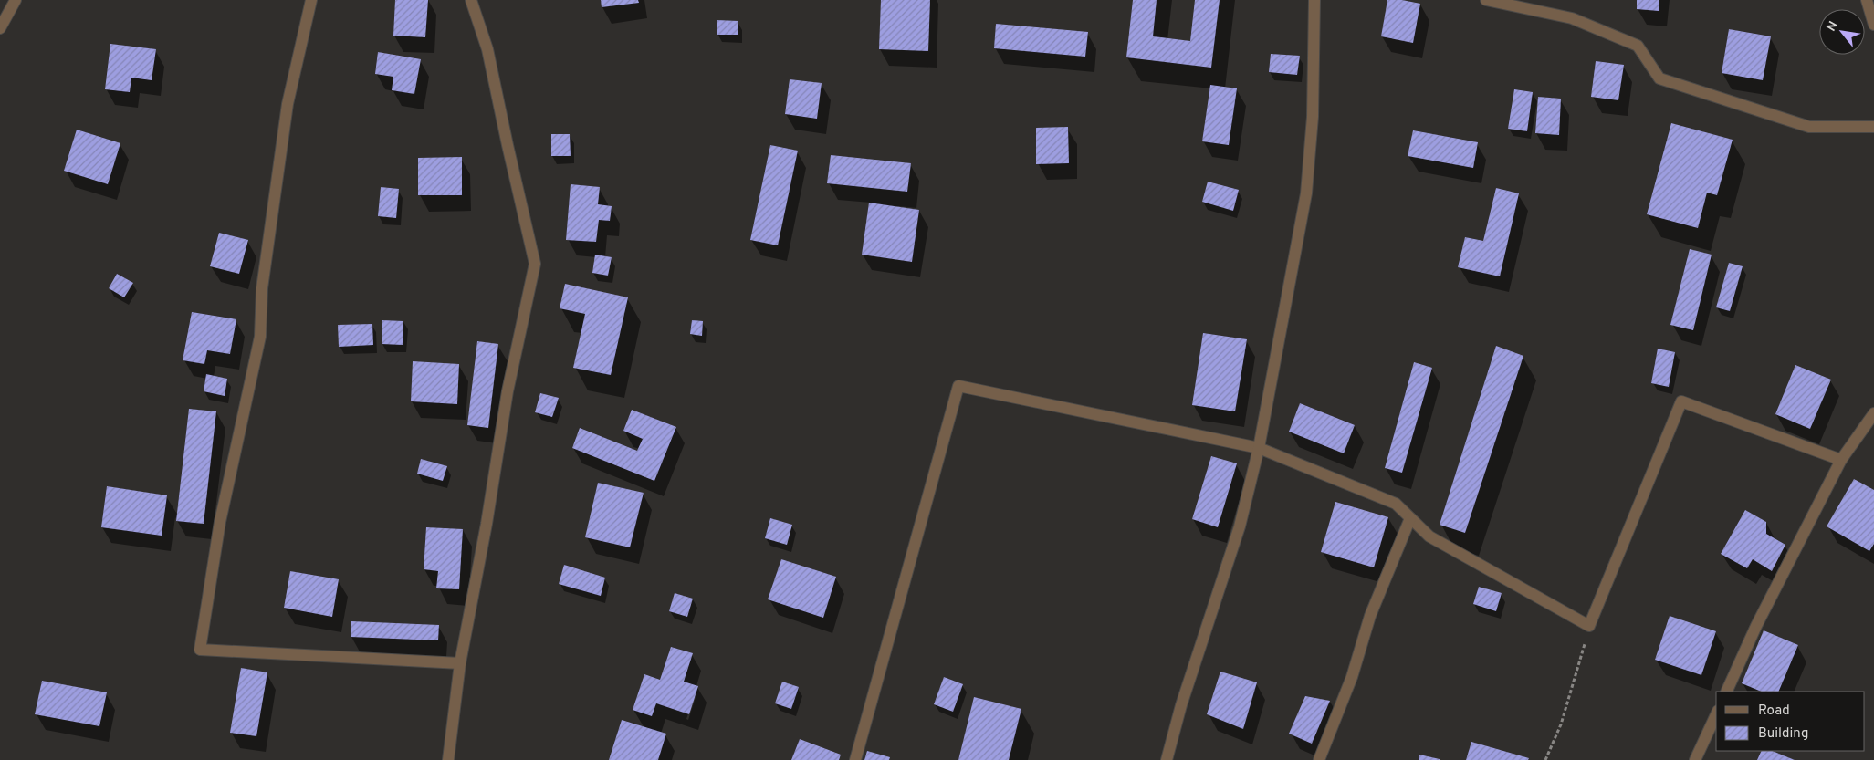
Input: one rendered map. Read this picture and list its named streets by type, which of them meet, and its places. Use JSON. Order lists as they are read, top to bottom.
{
  "legend": ["Road", "Building"],
  "north": "top left"
}
